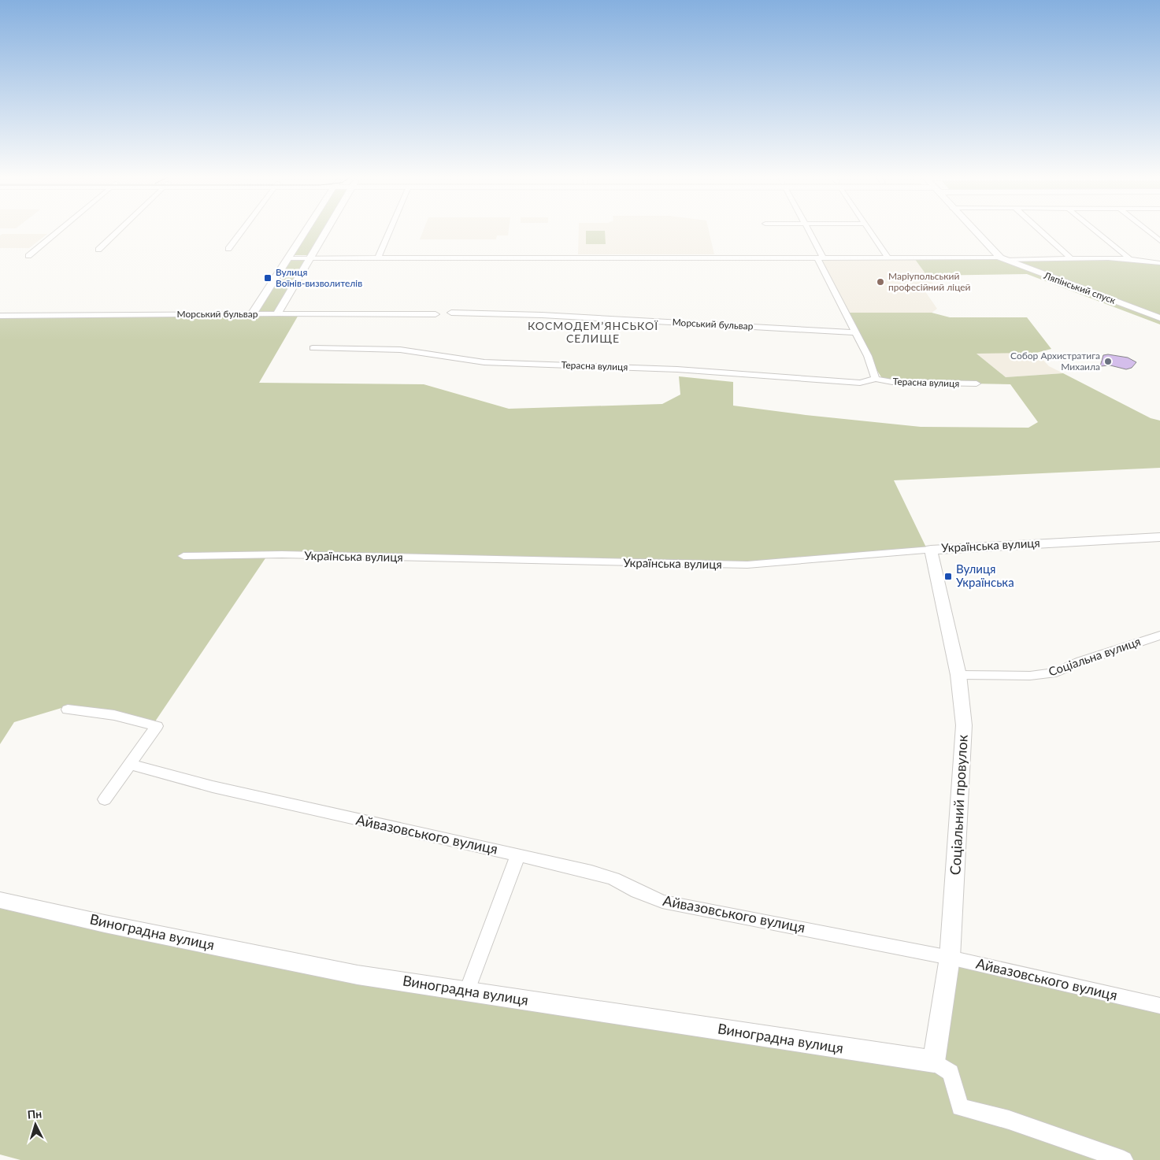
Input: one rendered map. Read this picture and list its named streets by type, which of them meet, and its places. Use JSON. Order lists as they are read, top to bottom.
{
  "streets": {
    "street": [
      "Ляпінський спуск",
      "Морський бульвар",
      "Терасна вулиця",
      "Українська вулиця",
      "Соціальна вулиця",
      "Соціальний провулок",
      "Айвазовського вулиця",
      "Виноградна вулиця"
    ]
  },
  "crossings": [
    ["Морський бульвар", "Терасна вулиця"],
    ["Українська вулиця", "Соціальний провулок"],
    ["Соціальна вулиця", "Соціальний провулок"],
    ["Соціальний провулок", "Айвазовського вулиця"],
    ["Соціальний провулок", "Виноградна вулиця"]
  ],
  "districts": ["КОСМОДЕМ’ЯНСЬКОЇ СЕЛИЩЕ"],
  "places": {
    "transit": ["Вулиця Воїнів-визволителів", "Вулиця Українська"],
    "other": ["Маріупольський професійний ліцей", "Собор Архистратига Михаила"]
  },
  "north": "top"
}
